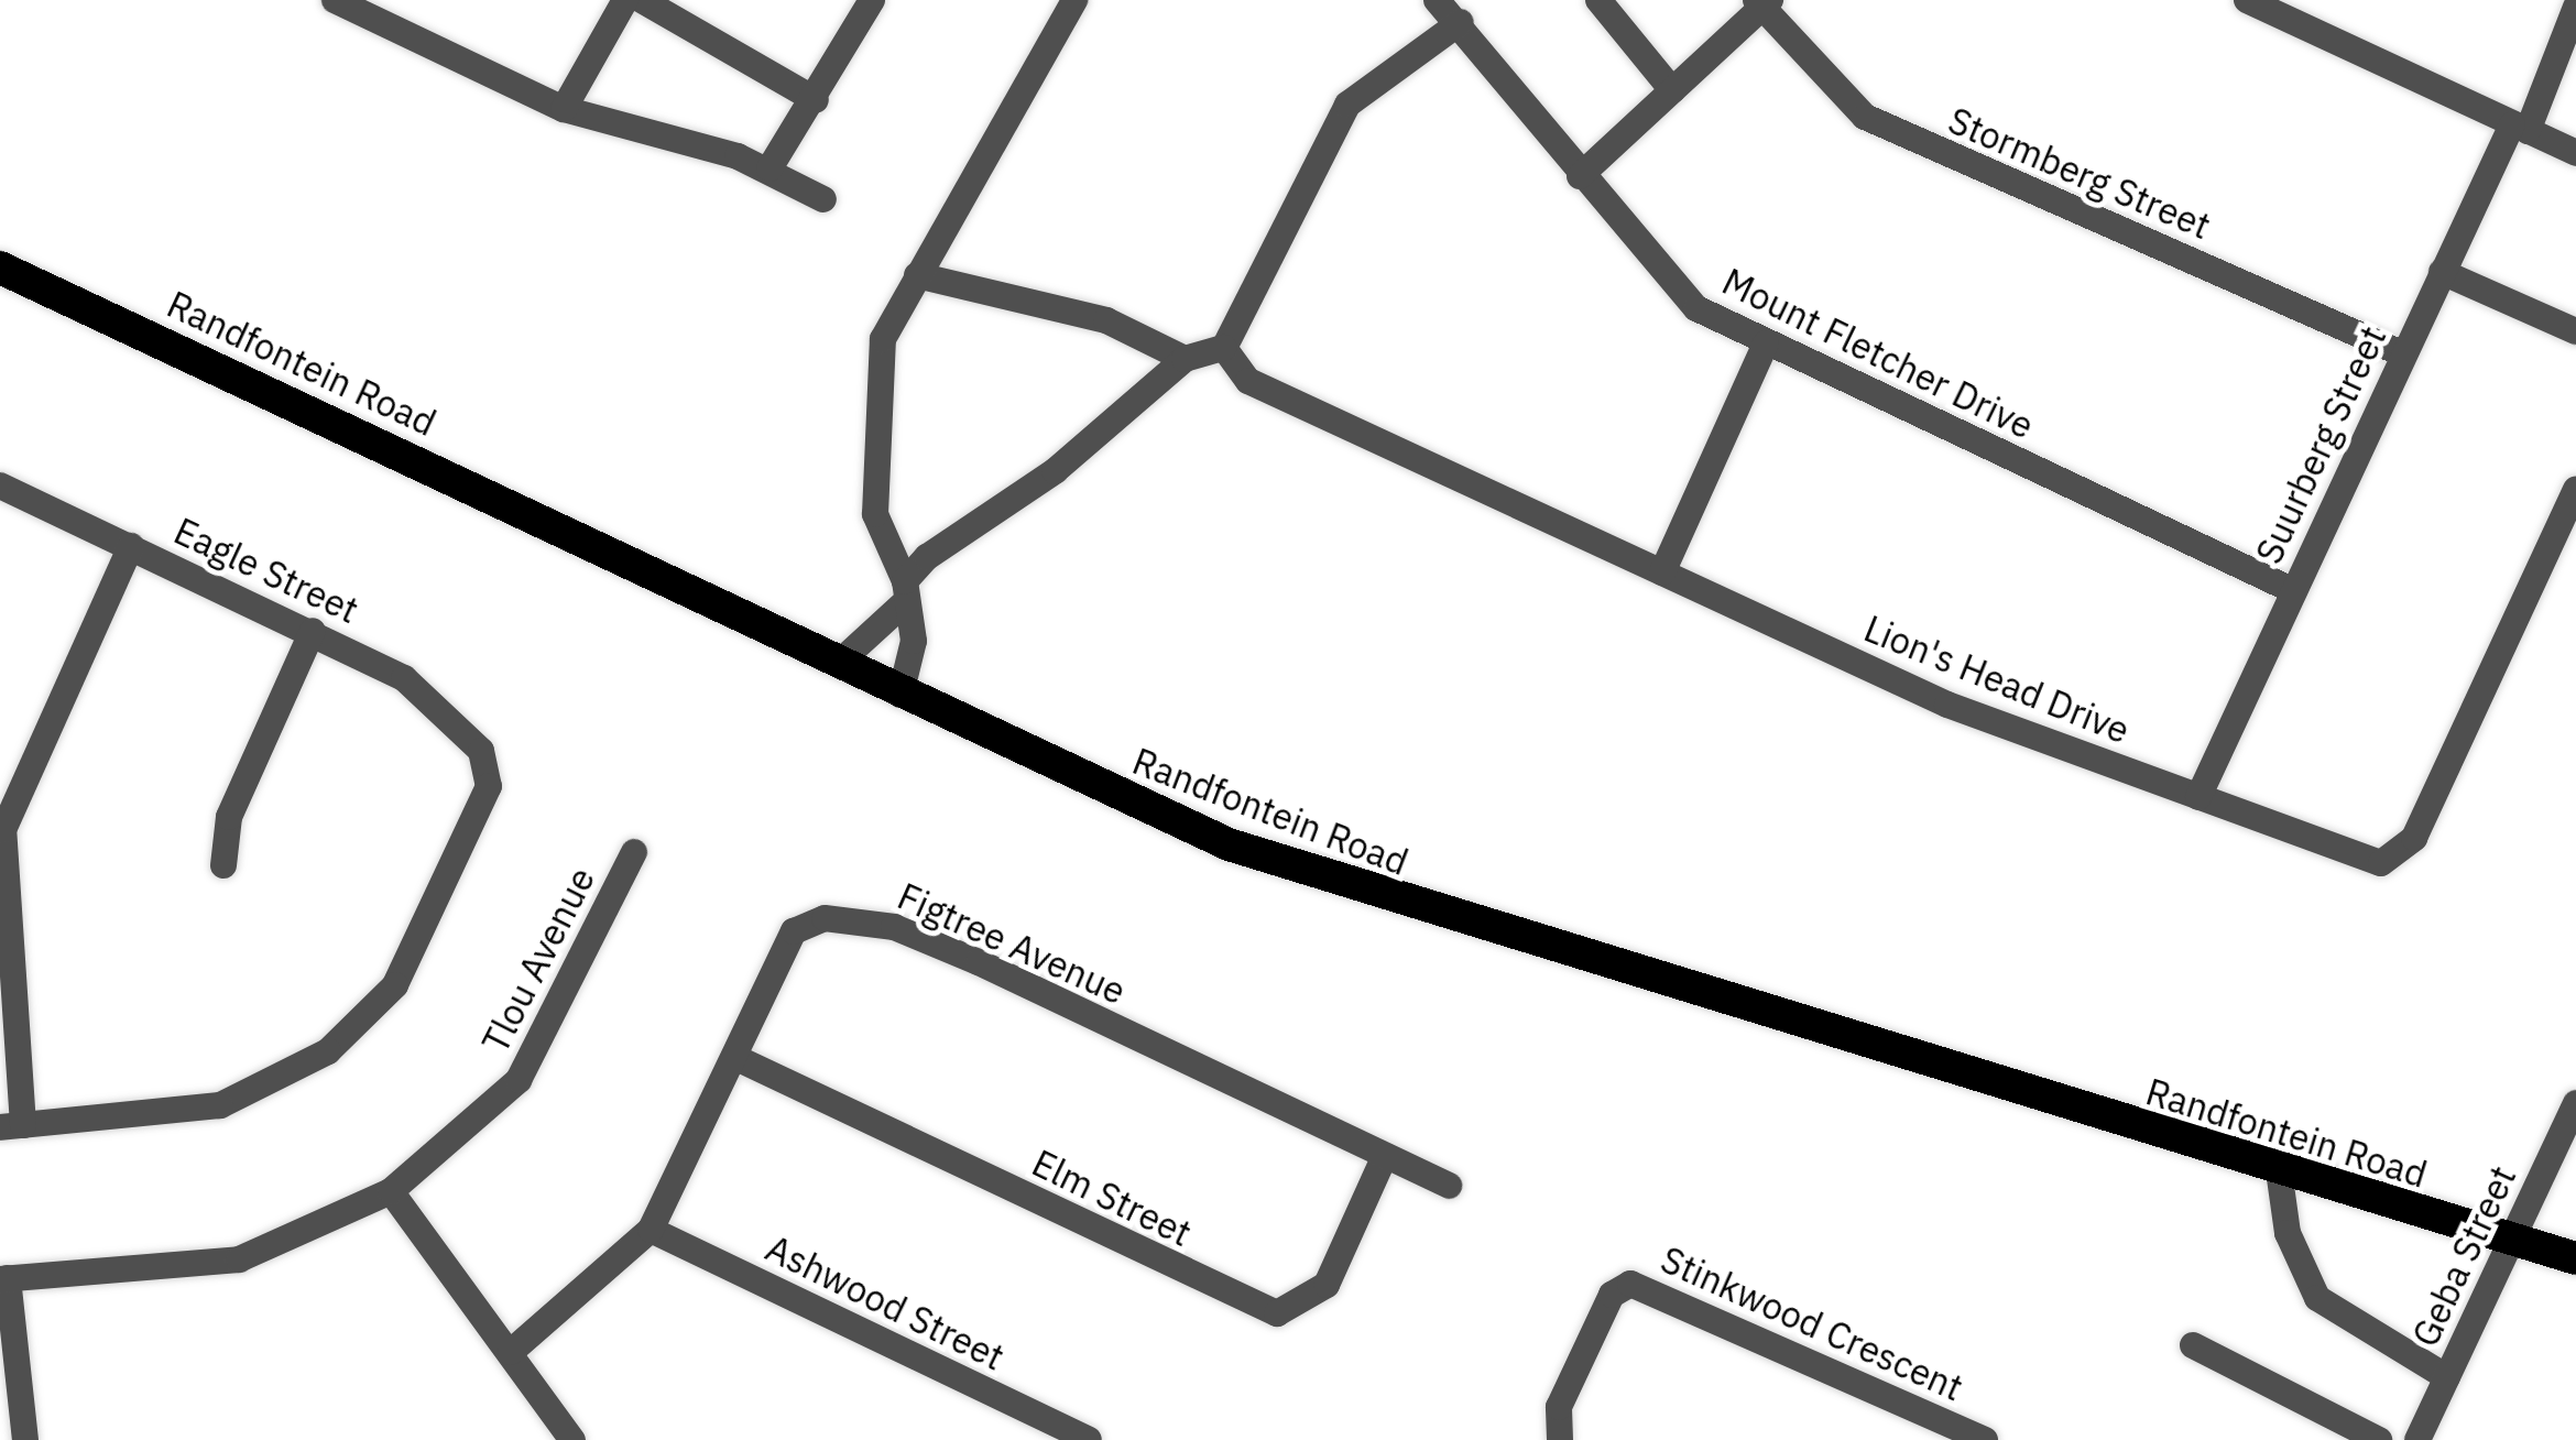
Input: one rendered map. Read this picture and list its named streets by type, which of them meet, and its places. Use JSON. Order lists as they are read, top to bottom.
{
  "streets": {
    "main road": ["Randfontein Road"],
    "street": [
      "Stormberg Street",
      "Mount Fletcher Drive",
      "Suurberg Street",
      "Eagle Street",
      "Lion's Head Drive",
      "Figtree Avenue",
      "Tlou Avenue",
      "Elm Street",
      "Geba Street",
      "Ashwood Street",
      "Stinkwood Crescent"
    ]
  },
  "crossings": [
    ["Stormberg Street", "Suurberg Street"],
    ["Mount Fletcher Drive", "Suurberg Street"],
    ["Randfontein Road", "Geba Street"],
    ["Suurberg Street", "Lion's Head Drive"],
    ["Figtree Avenue", "Elm Street"],
    ["Figtree Avenue", "Ashwood Street"]
  ]
}
